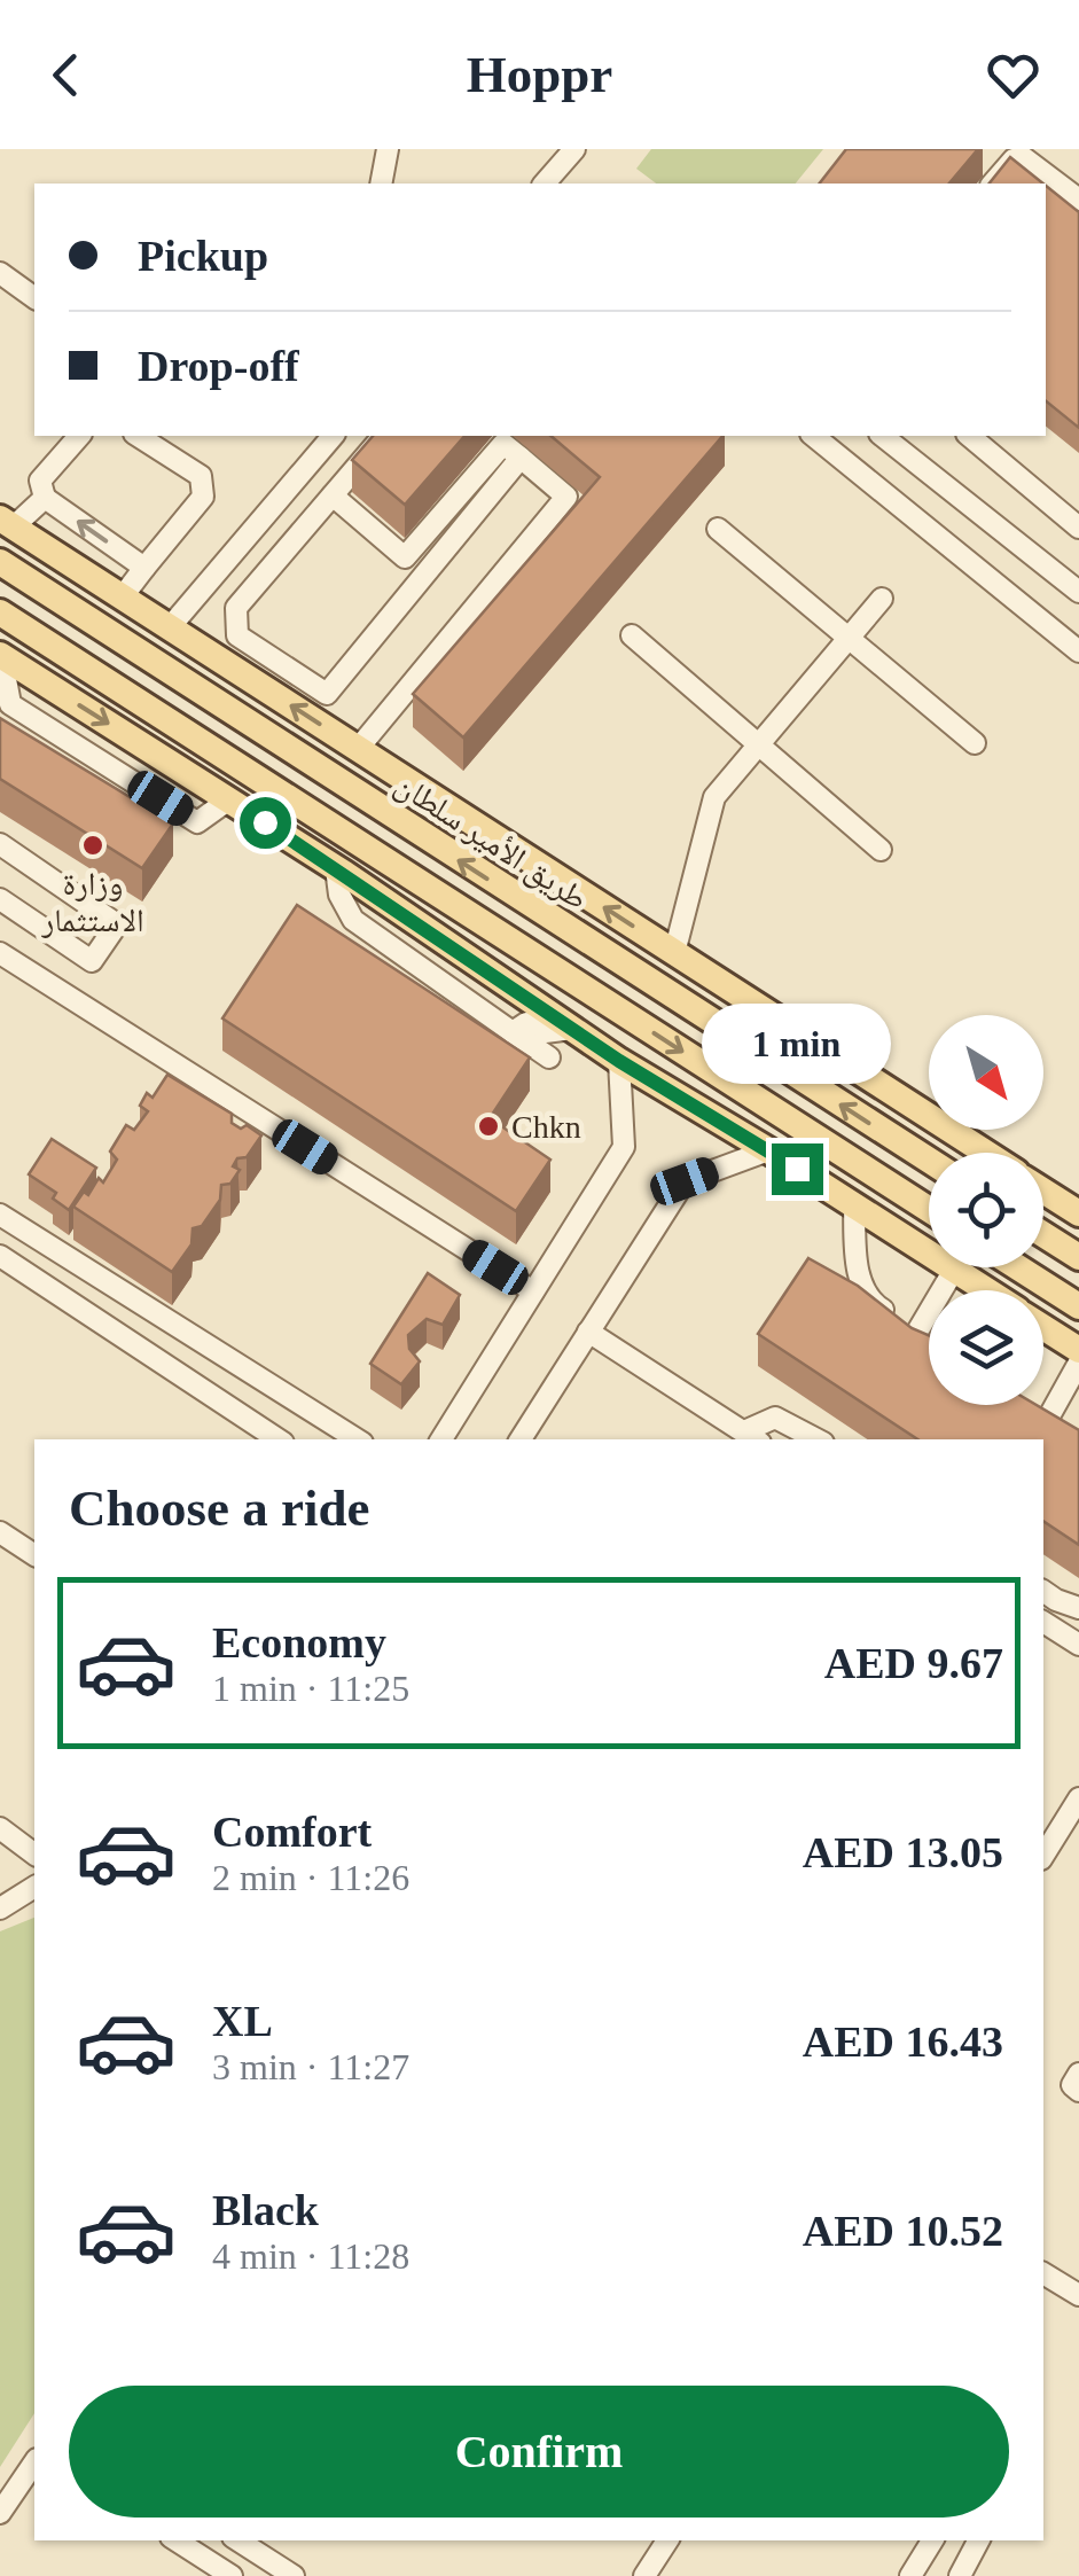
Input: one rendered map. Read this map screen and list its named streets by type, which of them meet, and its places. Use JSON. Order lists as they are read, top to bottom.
{
  "streets": {
    "main road": ["طريق الأمير سلطان"]
  },
  "places": ["وزارة الاستثمار", "Chkn"],
  "north": "bottom right",
  "page": {
    "header": "Hoppr",
    "banner": ["Pickup", "Drop-off"],
    "bubble": "1 min",
    "heading": "Choose a ride",
    "list": [
      {
        "name": "Economy",
        "note": "1 min · 11:25",
        "value": "AED 9.67"
      },
      {
        "name": "Comfort",
        "note": "2 min · 11:26",
        "value": "AED 13.05"
      },
      {
        "name": "XL",
        "note": "3 min · 11:27",
        "value": "AED 16.43"
      },
      {
        "name": "Black",
        "note": "4 min · 11:28",
        "value": "AED 10.52"
      }
    ],
    "buttons": "Confirm"
  }
}
